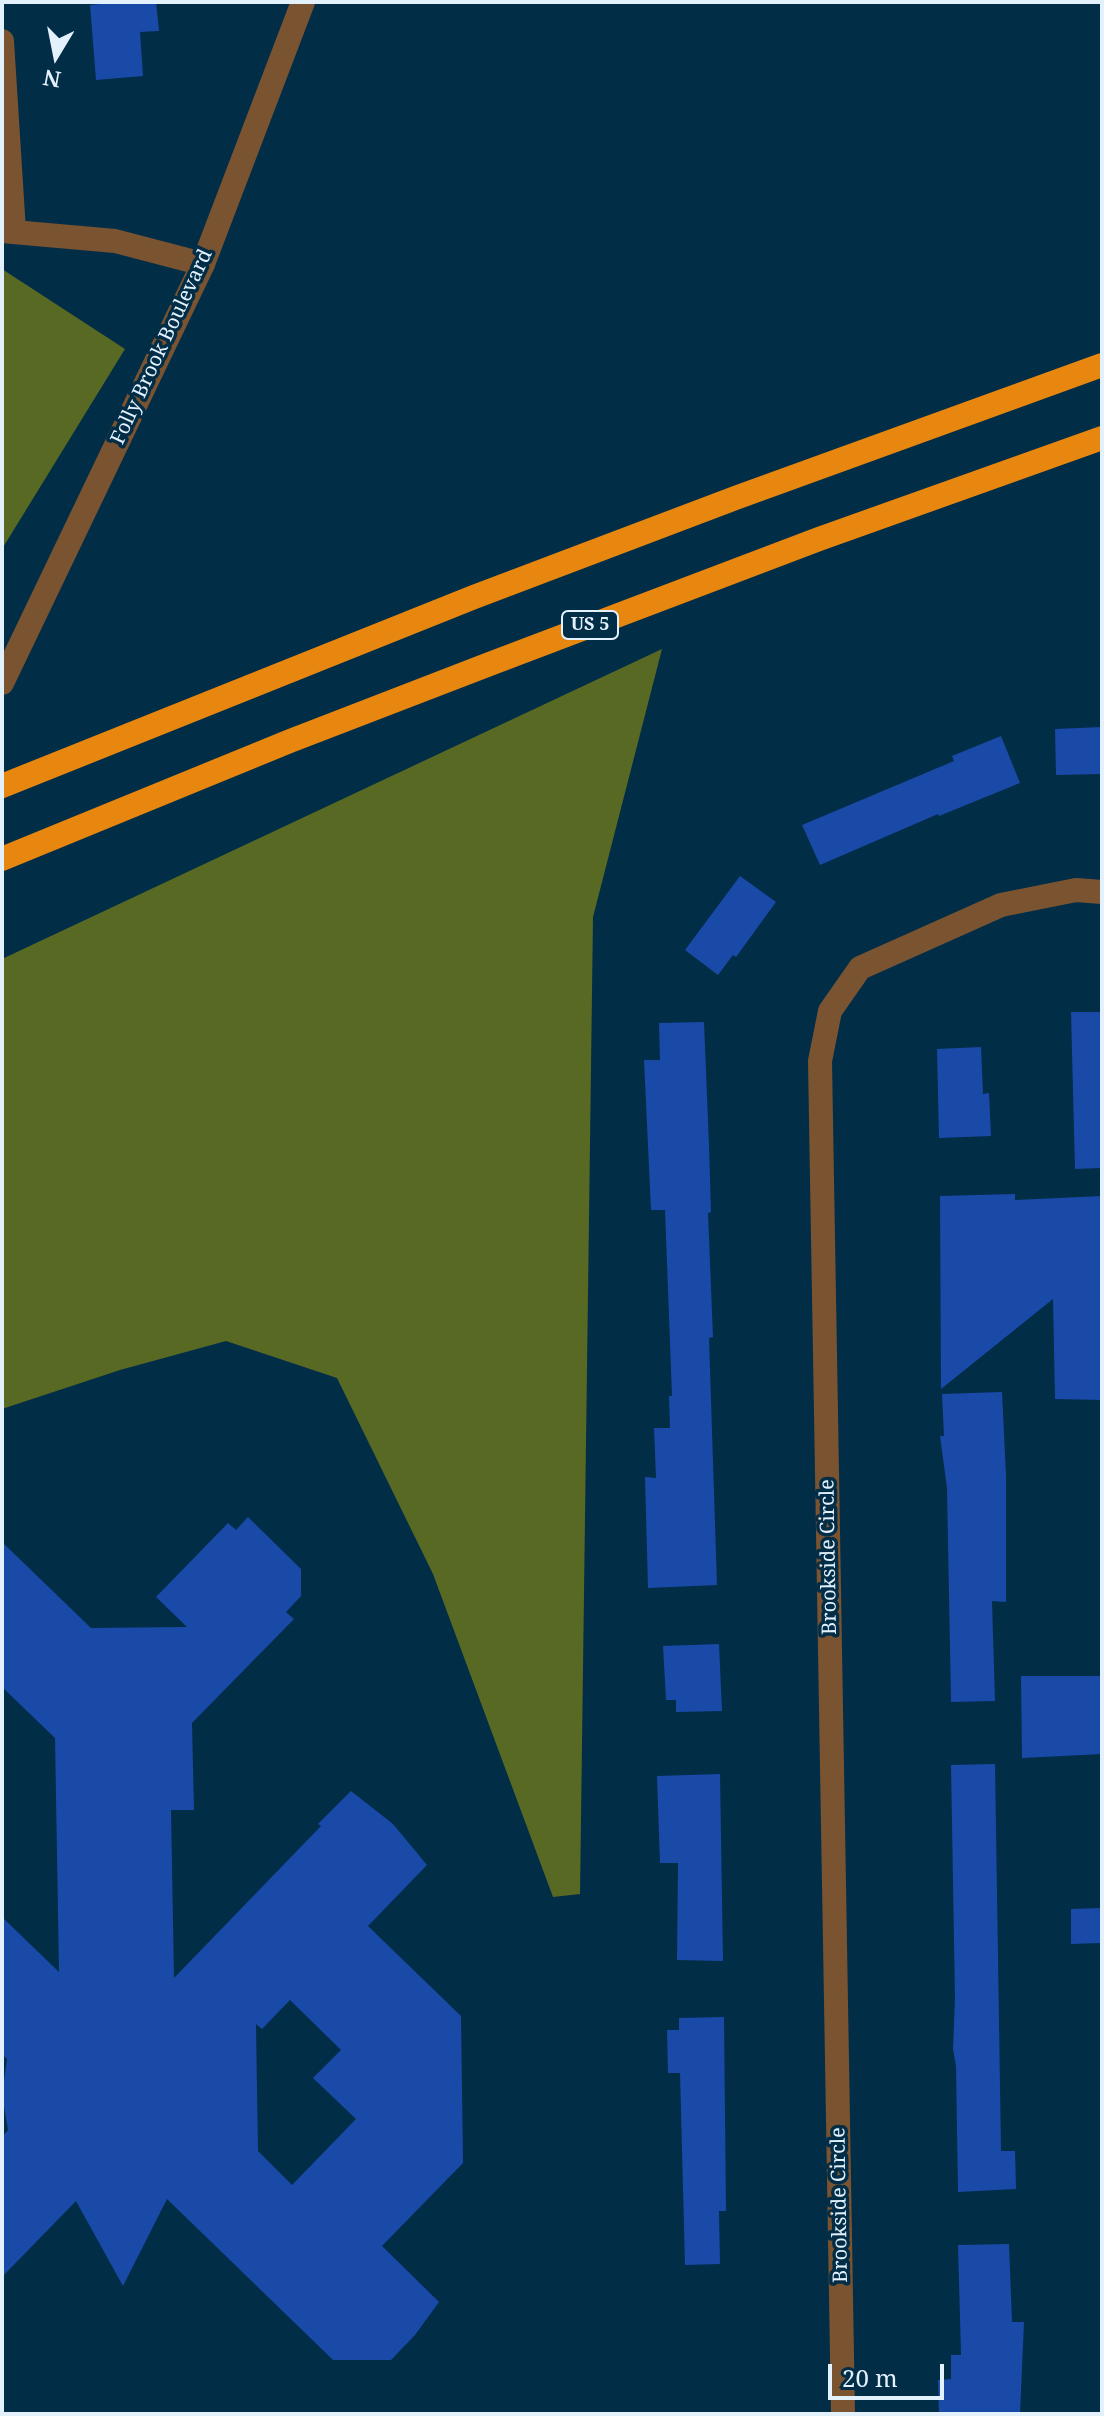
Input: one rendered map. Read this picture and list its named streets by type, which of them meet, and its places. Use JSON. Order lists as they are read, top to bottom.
{
  "streets": {
    "highway": ["US 5"],
    "street": ["Folly Brook Boulevard", "Brookside Circle"]
  },
  "scale_bar": "20 m",
  "north": "bottom"
}
